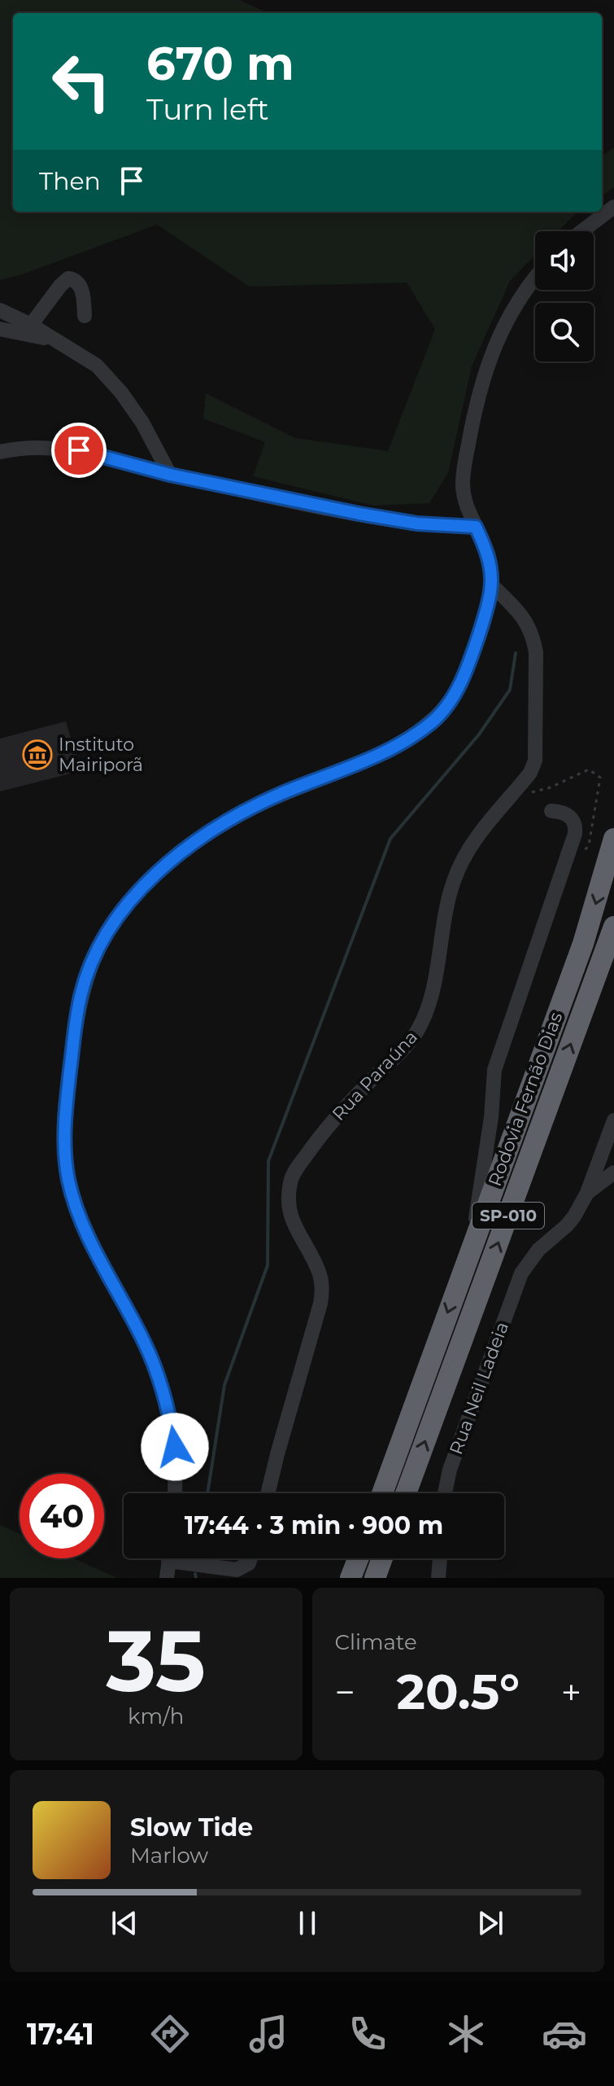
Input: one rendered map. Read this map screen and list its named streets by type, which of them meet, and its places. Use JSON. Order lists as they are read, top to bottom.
{
  "streets": {
    "highway": ["Rodovia Fernão Dias", "SP-010"],
    "street": ["Rua Paraúna", "Rua Neil Ladeia"]
  },
  "places": {
    "museum": ["Instituto Mairiporã"]
  },
  "page": {
    "turn": ["670 m", "Turn left"],
    "then": "Then",
    "limit": "40",
    "trip": "17:44 · 3 min · 900 m",
    "tile": [
      ["35", "km/h"],
      "Climate"
    ],
    "heat": ["−", "20.5°", "+"],
    "song": ["Slow Tide", "Marlow"],
    "tabs": "17:41"
  }
}
